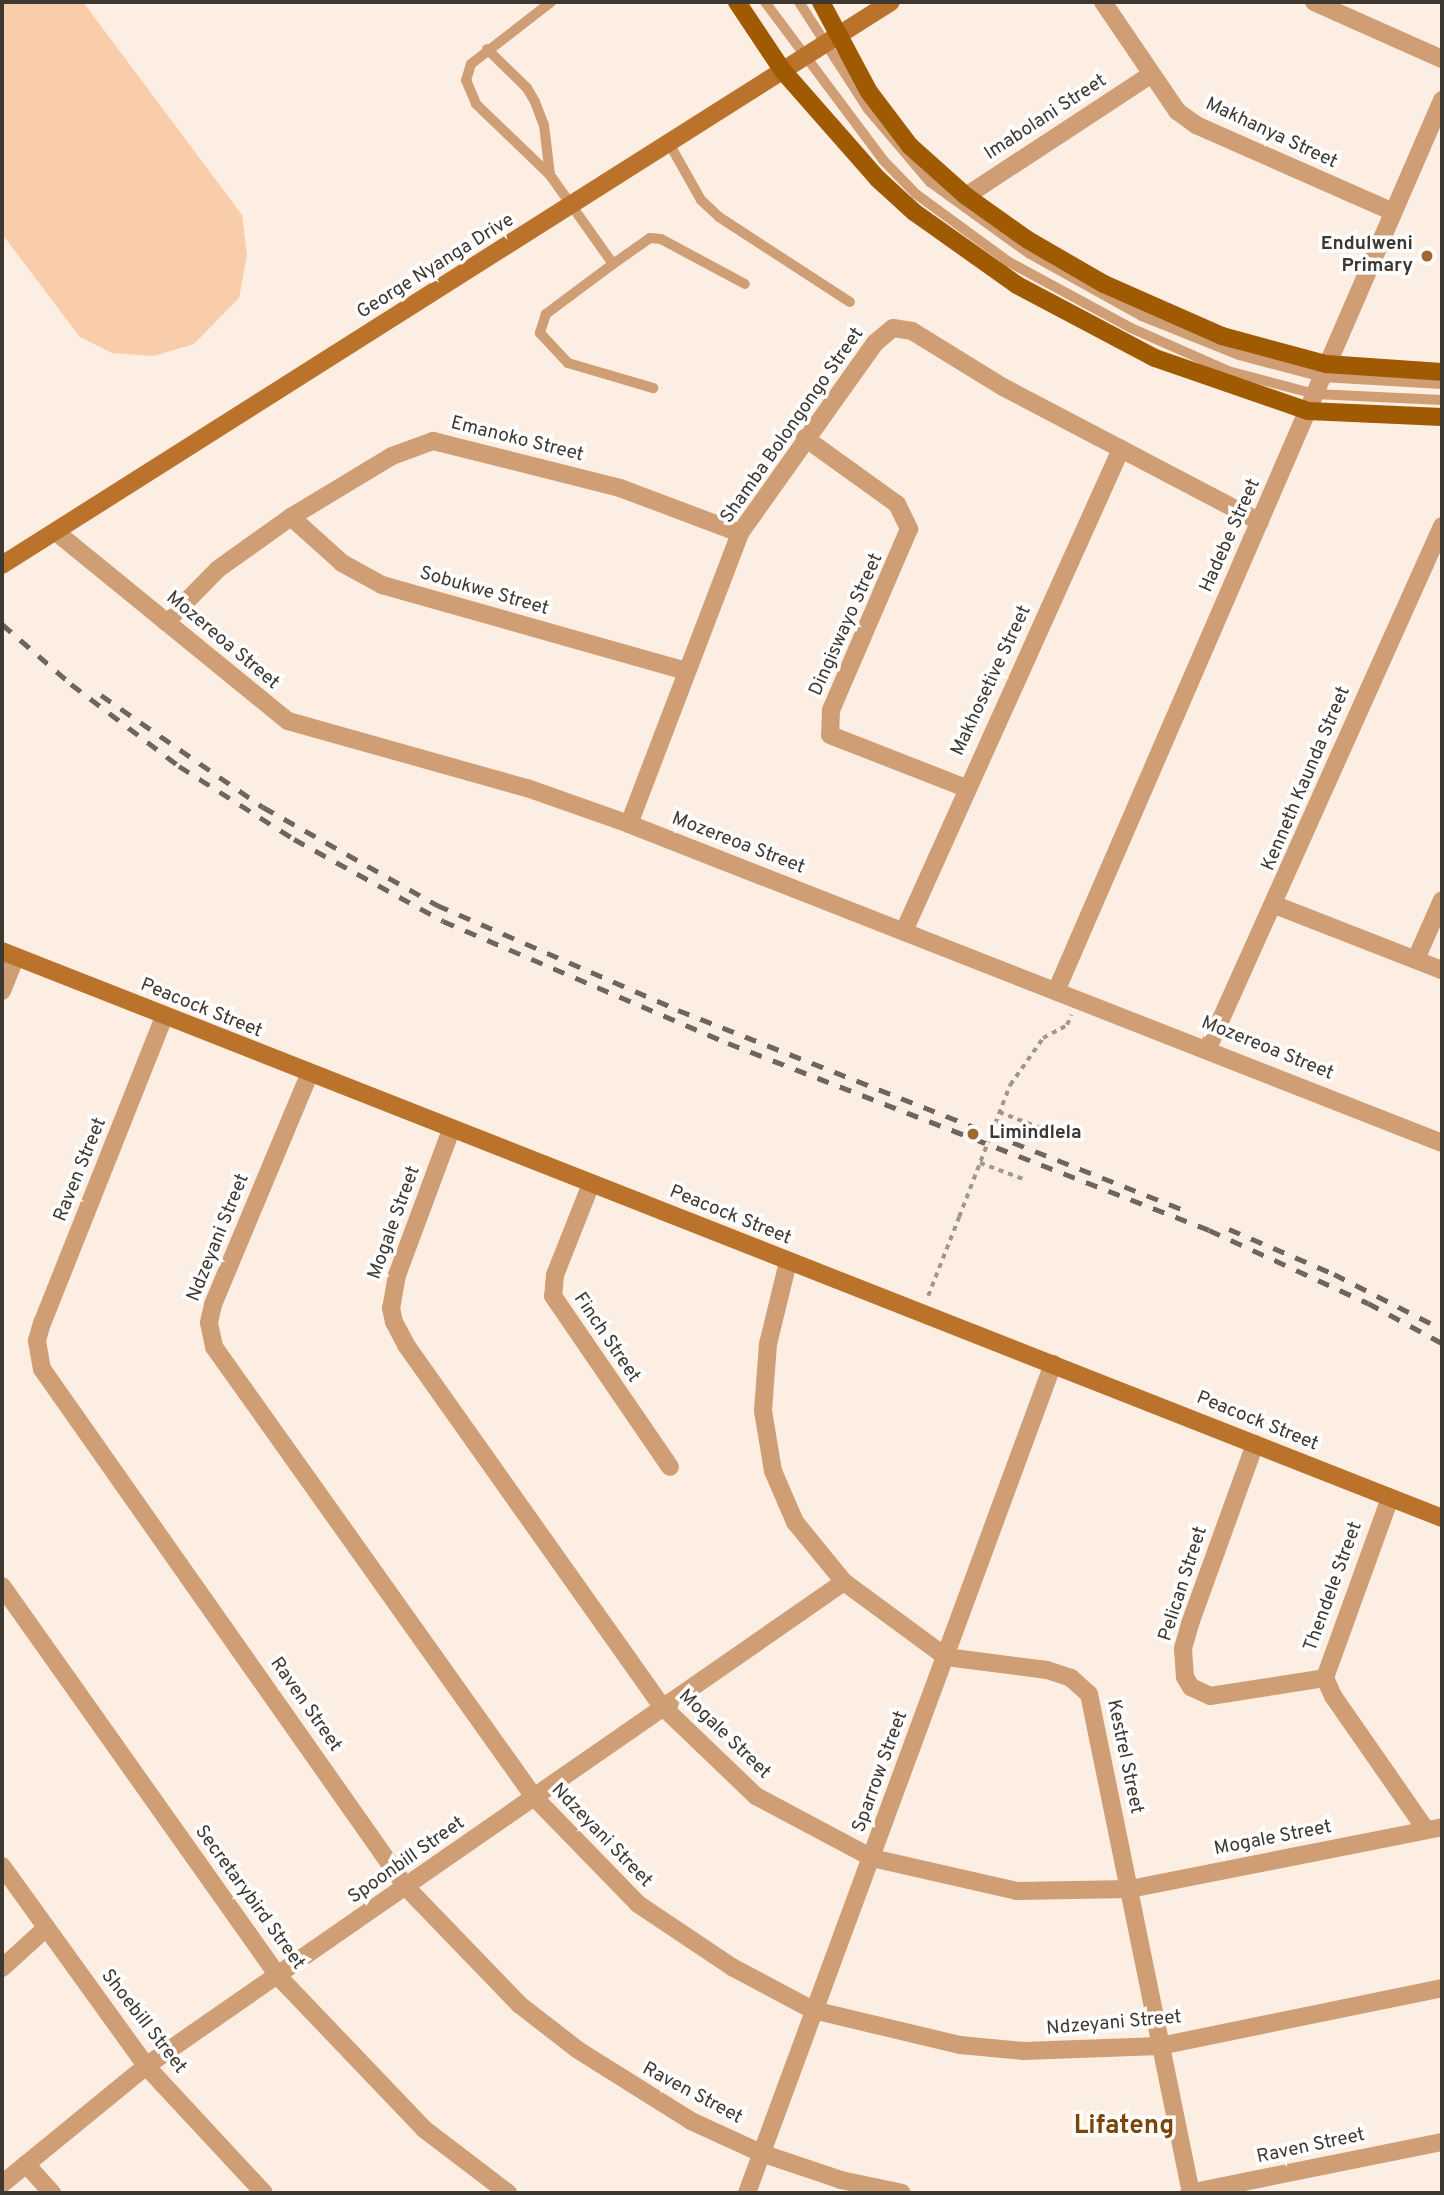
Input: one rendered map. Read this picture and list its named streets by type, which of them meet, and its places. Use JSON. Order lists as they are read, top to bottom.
{
  "streets": {
    "street": [
      "Imabolani Street",
      "Makhanya Street",
      "George Nyanga Drive",
      "Shamba Bolongongo Street",
      "Emanoko Street",
      "Hadebe Street",
      "Sobukwe Street",
      "Dingiswayo Street",
      "Mozereoa Street",
      "Makhosetive Street",
      "Kenneth Kaunda Street",
      "Peacock Street",
      "Raven Street",
      "Mogale Street",
      "Ndzeyani Street",
      "Finch Street",
      "Pelican Street",
      "Thendele Street",
      "Kestrel Street",
      "Sparrow Street",
      "Spoonbill Street",
      "Secretarybird Street",
      "Shoebill Street"
    ]
  },
  "crossings": [
    ["Imabolani Street", "Makhanya Street"],
    ["Makhanya Street", "Hadebe Street"],
    ["George Nyanga Drive", "Mozereoa Street"],
    ["Shamba Bolongongo Street", "Emanoko Street"],
    ["Shamba Bolongongo Street", "Hadebe Street"],
    ["Shamba Bolongongo Street", "Sobukwe Street"],
    ["Shamba Bolongongo Street", "Dingiswayo Street"],
    ["Shamba Bolongongo Street", "Mozereoa Street"],
    ["Shamba Bolongongo Street", "Makhosetive Street"],
    ["Emanoko Street", "Sobukwe Street"],
    ["Emanoko Street", "Mozereoa Street"],
    ["Hadebe Street", "Mozereoa Street"],
    ["Dingiswayo Street", "Makhosetive Street"],
    ["Mozereoa Street", "Makhosetive Street"],
    ["Mozereoa Street", "Kenneth Kaunda Street"],
    ["Peacock Street", "Raven Street"],
    ["Peacock Street", "Mogale Street"],
    ["Peacock Street", "Ndzeyani Street"],
    ["Peacock Street", "Finch Street"],
    ["Peacock Street", "Pelican Street"],
    ["Peacock Street", "Thendele Street"],
    ["Peacock Street", "Kestrel Street"],
    ["Peacock Street", "Sparrow Street"],
    ["Raven Street", "Kestrel Street"],
    ["Raven Street", "Sparrow Street"],
    ["Raven Street", "Spoonbill Street"],
    ["Mogale Street", "Thendele Street"],
    ["Mogale Street", "Kestrel Street"],
    ["Mogale Street", "Sparrow Street"],
    ["Mogale Street", "Spoonbill Street"],
    ["Ndzeyani Street", "Kestrel Street"],
    ["Ndzeyani Street", "Sparrow Street"],
    ["Ndzeyani Street", "Spoonbill Street"],
    ["Pelican Street", "Thendele Street"],
    ["Kestrel Street", "Sparrow Street"],
    ["Kestrel Street", "Spoonbill Street"],
    ["Spoonbill Street", "Secretarybird Street"],
    ["Spoonbill Street", "Shoebill Street"]
  ],
  "districts": ["Lifateng"],
  "places": ["Endulweni Primary", "Limindlela"]
}
